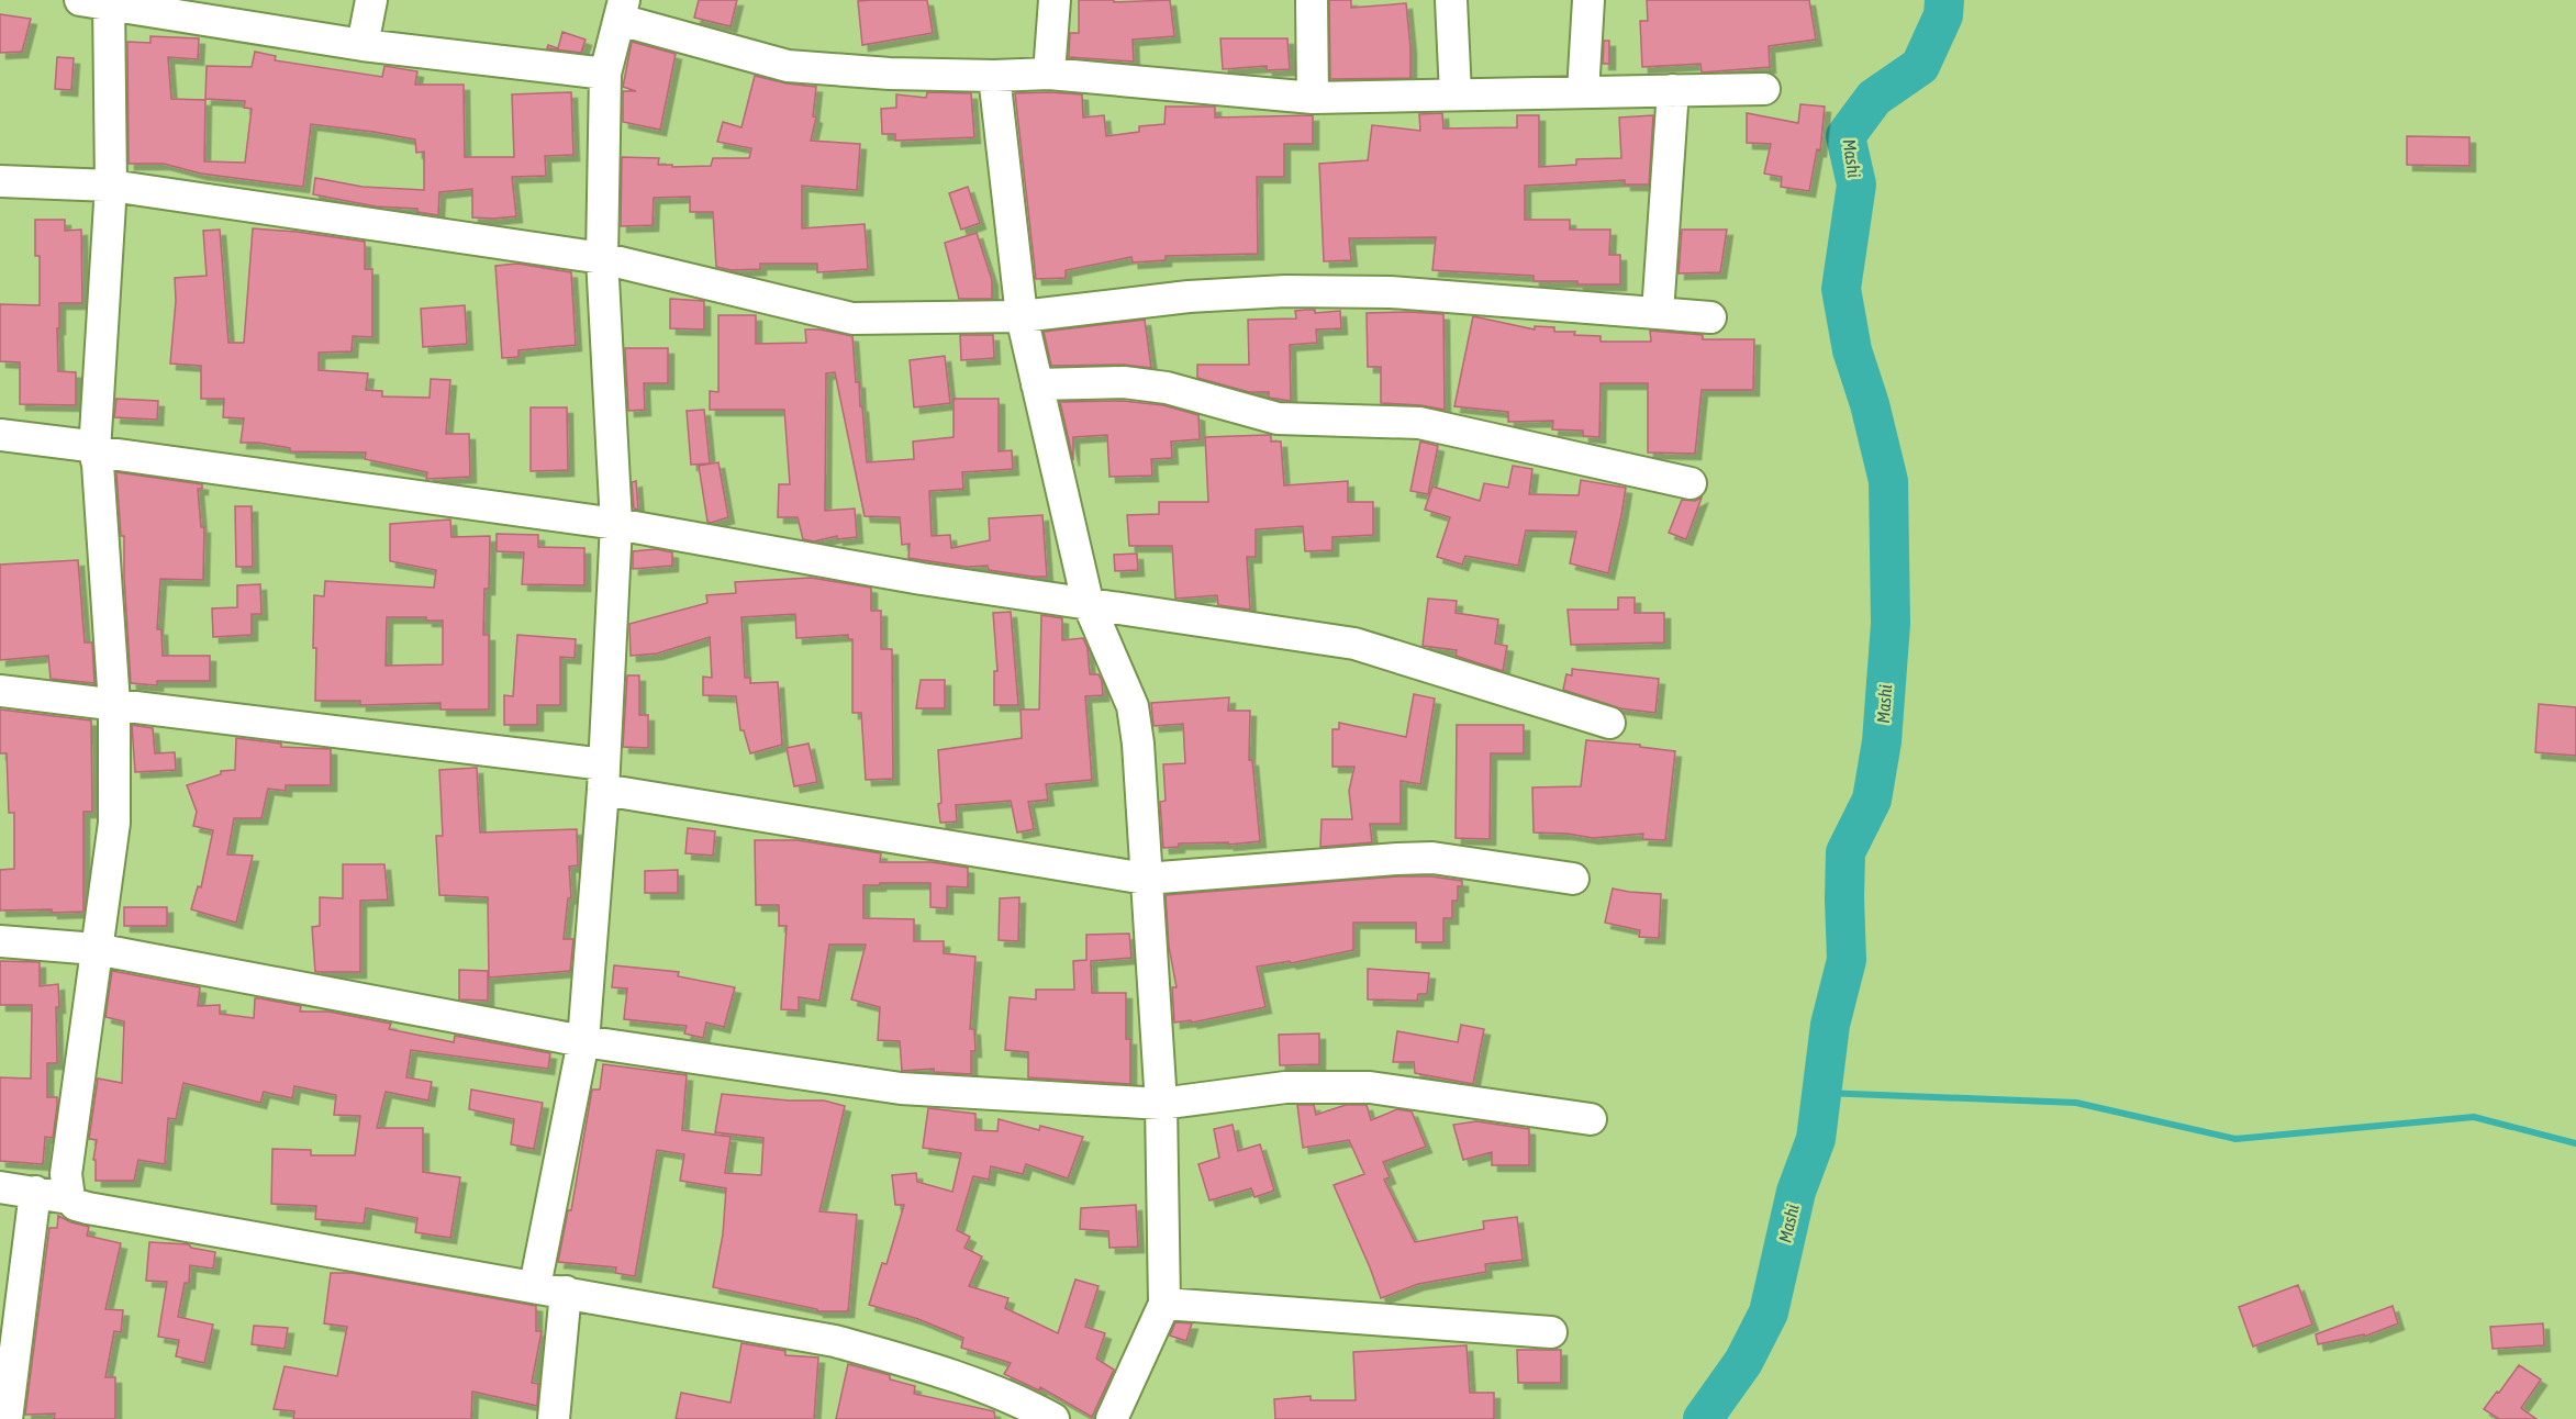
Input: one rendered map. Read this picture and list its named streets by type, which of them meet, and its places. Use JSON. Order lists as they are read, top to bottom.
{
  "water": ["Mashi"]
}
